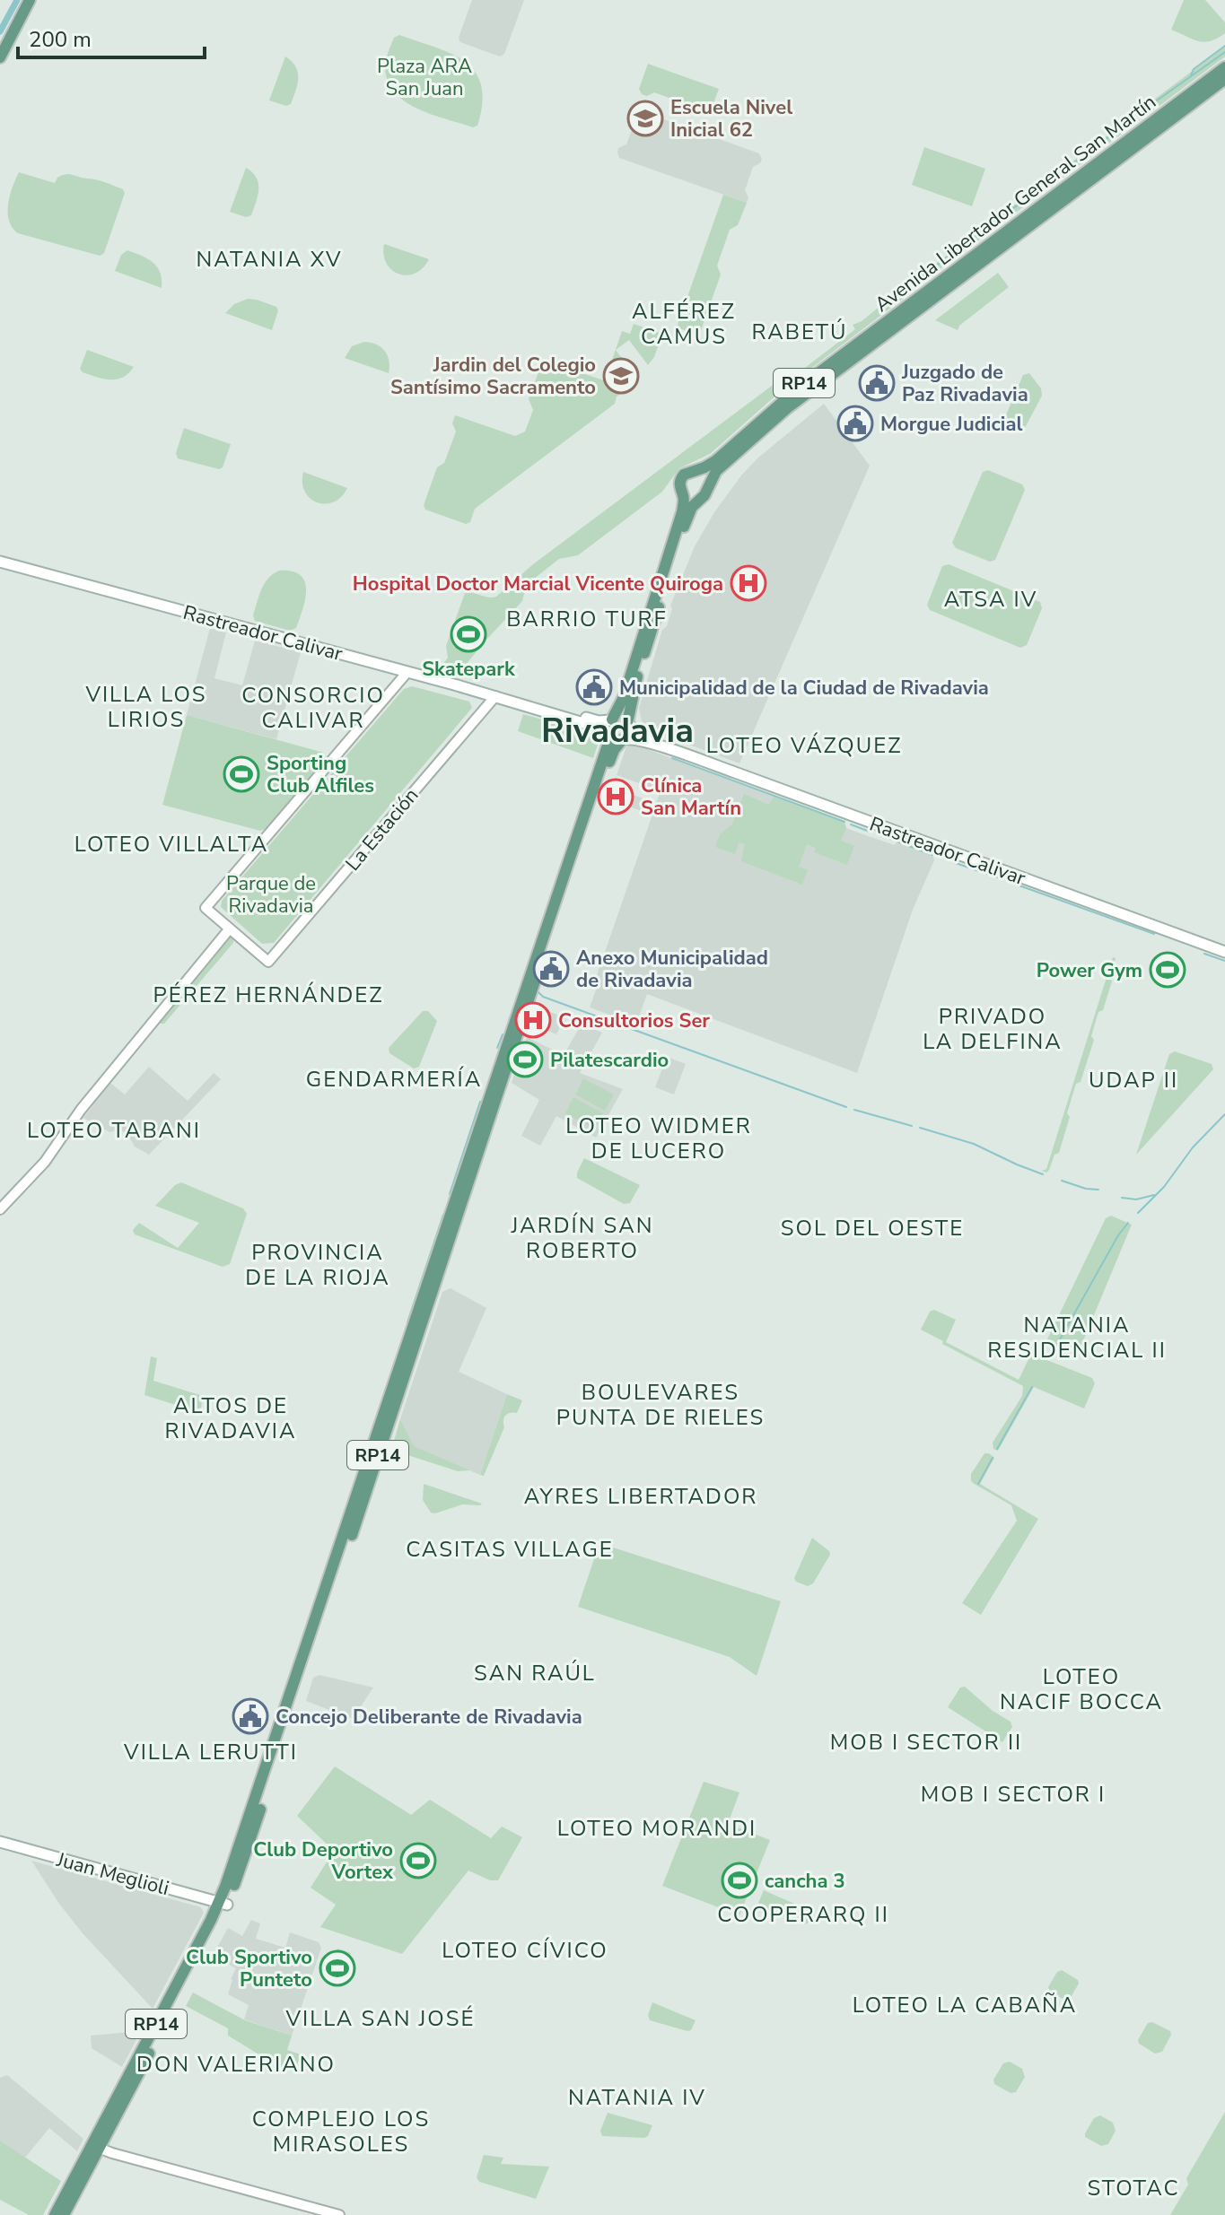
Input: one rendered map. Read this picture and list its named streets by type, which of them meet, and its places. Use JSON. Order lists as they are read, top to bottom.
{
  "streets": {
    "main road": [
      "Avenida Libertador General San Martín",
      "RP14",
      "Rastreador Calivar",
      "Juan Meglioli"
    ],
    "street": ["La Estación"]
  },
  "crossings": [
    ["Avenida Libertador General San Martín", "RP14"],
    ["Avenida Libertador General San Martín", "Rastreador Calivar"],
    ["RP14", "Rastreador Calivar"],
    ["RP14", "Juan Meglioli"],
    ["Rastreador Calivar", "La Estación"]
  ],
  "districts": [
    "NATANIA XV",
    "ALFÉREZ CAMUS",
    "RABETÚ",
    "ATSA IV",
    "BARRIO TURF",
    "VILLA LOS LIRIOS",
    "CONSORCIO CALIVAR",
    "Rivadavia",
    "LOTEO VÁZQUEZ",
    "LOTEO VILLALTA",
    "PÉREZ HERNÁNDEZ",
    "PRIVADO LA DELFINA",
    "GENDARMERÍA",
    "UDAP II",
    "LOTEO WIDMER DE LUCERO",
    "LOTEO TABANI",
    "JARDÍN SAN ROBERTO",
    "SOL DEL OESTE",
    "PROVINCIA DE LA RIOJA",
    "NATANIA RESIDENCIAL II",
    "BOULEVARES PUNTA DE RIELES",
    "ALTOS DE RIVADAVIA",
    "AYRES LIBERTADOR",
    "CASITAS VILLAGE",
    "SAN RAÚL",
    "LOTEO NACIF BOCCA",
    "MOB I SECTOR II",
    "VILLA LERUTTI",
    "MOB I SECTOR I",
    "LOTEO MORANDI",
    "COOPERARQ II",
    "LOTEO CÍVICO",
    "LOTEO LA CABAÑA",
    "VILLA SAN JOSÉ",
    "DON VALERIANO",
    "NATANIA IV",
    "COMPLEJO LOS MIRASOLES",
    "STOTAC"
  ],
  "parks": ["Plaza ARA San Juan", "Parque de Rivadavia"],
  "places": {
    "school or university": ["Escuela Nivel Inicial 62", "Jardin del Colegio Santísimo Sacramento"],
    "public building": [
      "Juzgado de Paz Rivadavia",
      "Morgue Judicial",
      "Municipalidad de la Ciudad de Rivadavia",
      "Anexo Municipalidad de Rivadavia",
      "Concejo Deliberante de Rivadavia"
    ],
    "hospital": ["Hospital Doctor Marcial Vicente Quiroga", "Clínica San Martín", "Consultorios Ser"],
    "sports": [
      "Skatepark",
      "Sporting Club Alfiles",
      "Power Gym",
      "Pilatescardio",
      "Club Deportivo Vortex",
      "cancha 3",
      "Club Sportivo Punteto"
    ]
  },
  "scale_bar": "200 m"
}
